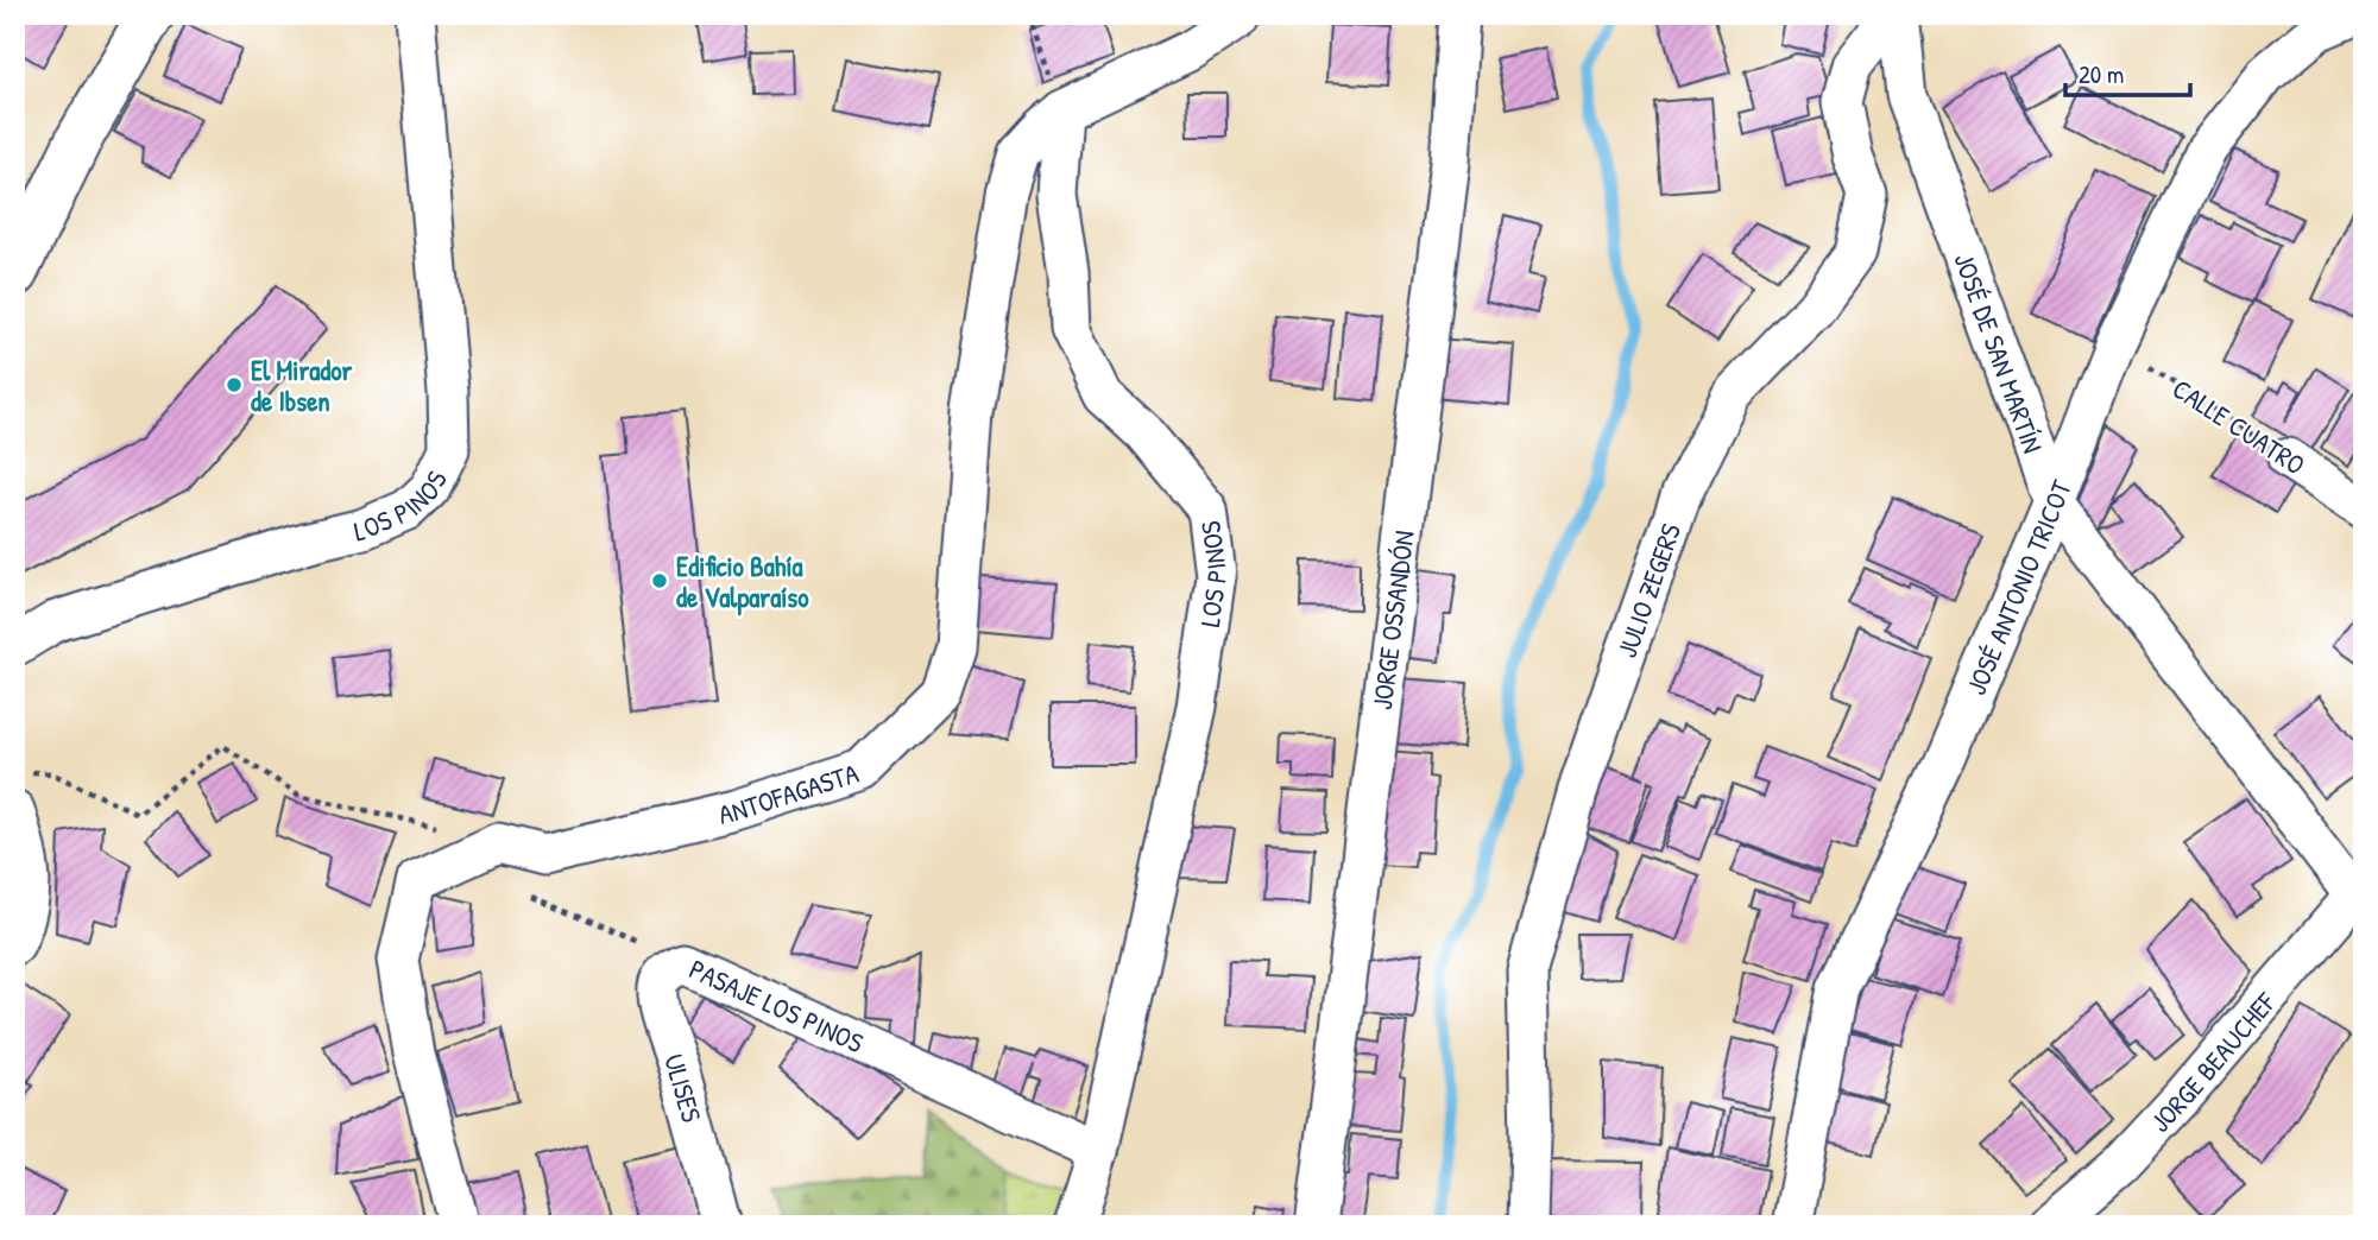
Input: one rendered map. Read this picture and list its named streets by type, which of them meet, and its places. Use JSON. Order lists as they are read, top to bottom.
{
  "streets": {
    "street": [
      "JOSÉ DE SAN MARTÍN",
      "CALLE CUATRO",
      "LOS PINOS",
      "JOSÉ ANTONIO TRICOT",
      "JULIO ZEGERS",
      "JORGE OSSANDÓN",
      "ANTOFAGASTA",
      "PASAJE LOS PINOS",
      "JORGE BEAUCHEF",
      "ULISES"
    ]
  },
  "crossings": [
    ["JOSÉ DE SAN MARTÍN", "JOSÉ ANTONIO TRICOT"],
    ["JOSÉ DE SAN MARTÍN", "JORGE BEAUCHEF"],
    ["CALLE CUATRO", "JOSÉ ANTONIO TRICOT"],
    ["LOS PINOS", "ANTOFAGASTA"],
    ["LOS PINOS", "PASAJE LOS PINOS"],
    ["PASAJE LOS PINOS", "ULISES"]
  ],
  "places": ["El Mirador de Ibsen", "Edificio Bahía de Valparaíso"],
  "scale_bar": "20 m"
}
